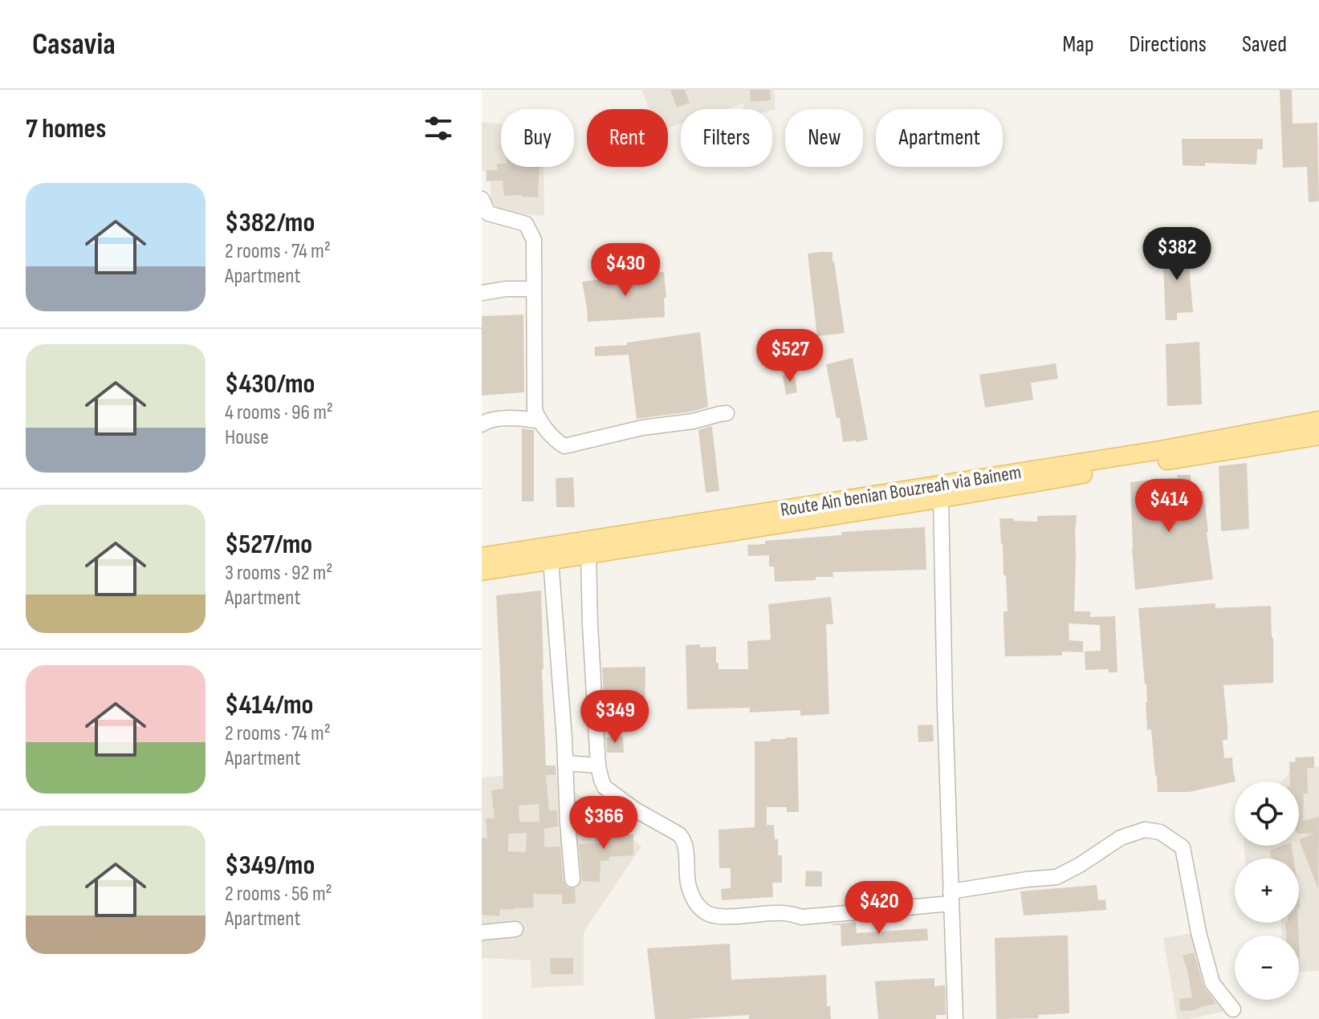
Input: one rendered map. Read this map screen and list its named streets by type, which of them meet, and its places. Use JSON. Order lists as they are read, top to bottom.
{
  "streets": {
    "main road": ["Route Ain benian Bouzreah via Bainem"]
  },
  "page": {
    "header": "Casavia",
    "nav": ["Map", "Directions", "Saved"],
    "heading": "7 homes",
    "chip": [
      "Buy",
      "Rent",
      "Filters",
      "New",
      "Apartment"
    ],
    "list": [
      {
        "name": "$382/mo",
        "note": "2 rooms · 74 m² · Apartment"
      },
      {
        "name": "$430/mo",
        "note": "4 rooms · 96 m² · House"
      },
      {
        "name": "$527/mo",
        "note": "3 rooms · 92 m² · Apartment"
      },
      {
        "name": "$414/mo",
        "note": "2 rooms · 74 m² · Apartment"
      },
      {
        "name": "$349/mo",
        "note": "2 rooms · 56 m² · Apartment"
      }
    ],
    "price": [
      "$382",
      "$430",
      "$527",
      "$414",
      "$349",
      "$366",
      "$420"
    ],
    "map_buttons": ["+", "−"]
  }
}
